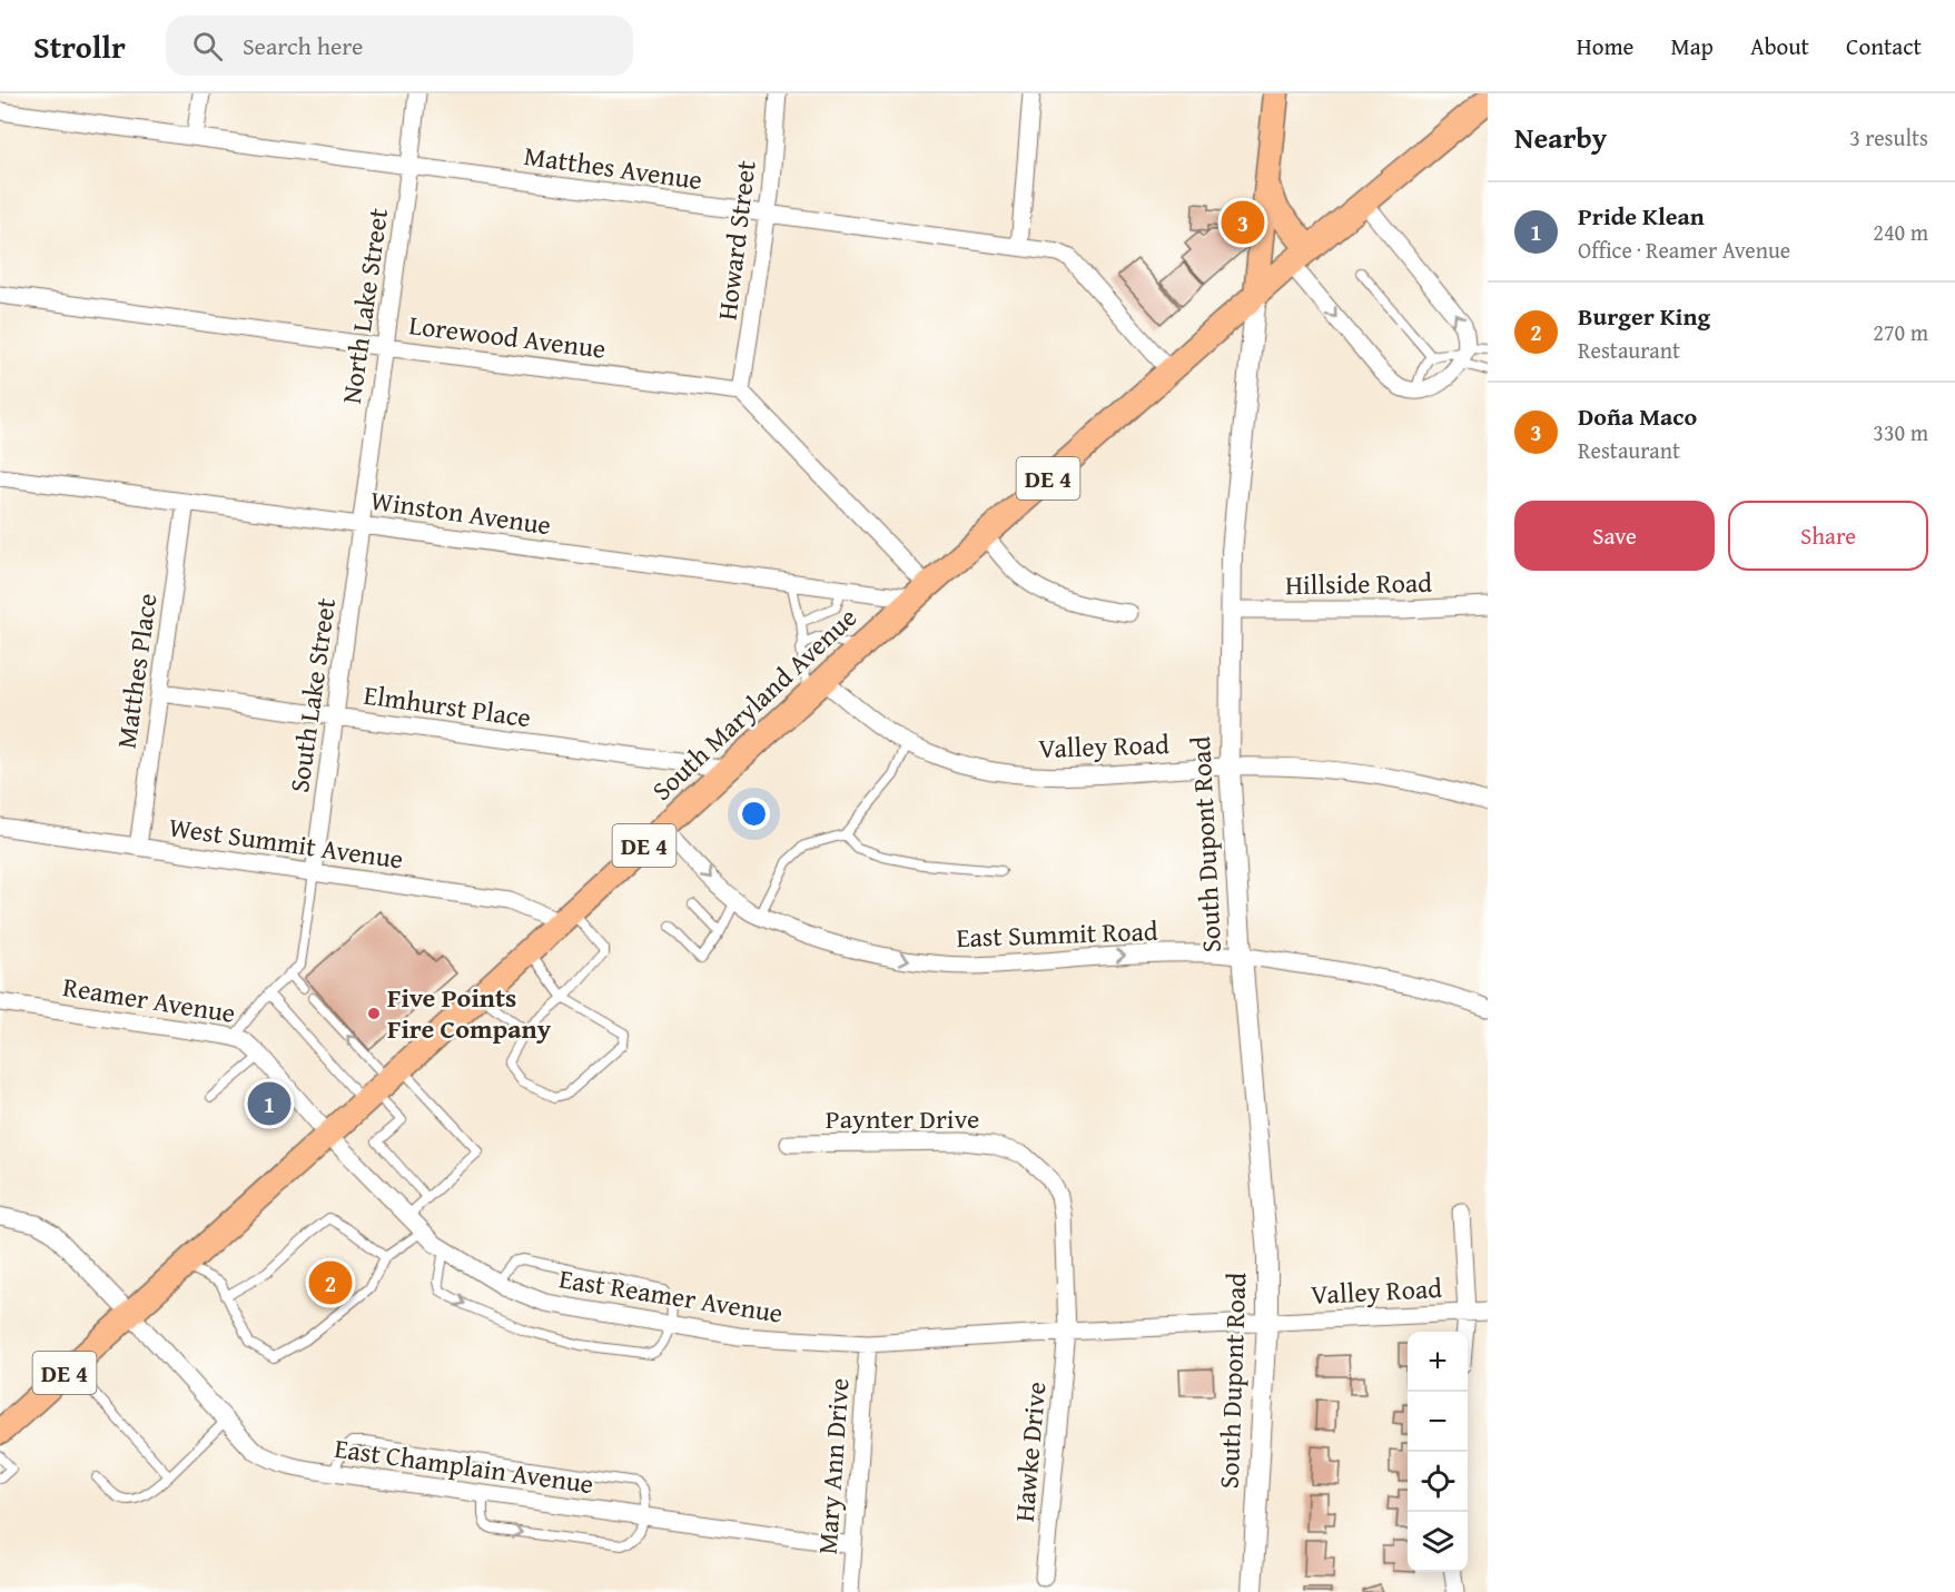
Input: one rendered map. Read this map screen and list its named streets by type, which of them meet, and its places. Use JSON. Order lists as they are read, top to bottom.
{
  "streets": {
    "main road": ["DE 4", "South Maryland Avenue", "South Dupont Road"],
    "street": [
      "Matthes Avenue",
      "Howard Street",
      "North Lake Street",
      "Lorewood Avenue",
      "Winston Avenue",
      "Hillside Road",
      "Matthes Place",
      "South Lake Street",
      "Elmhurst Place",
      "Valley Road",
      "West Summit Avenue",
      "East Summit Road",
      "Reamer Avenue",
      "Paynter Drive",
      "East Reamer Avenue",
      "Hawke Drive",
      "East Champlain Avenue",
      "Mary Ann Drive"
    ]
  },
  "crossings": [
    ["Matthes Avenue", "Howard Street"],
    ["Matthes Avenue", "North Lake Street"],
    ["Matthes Avenue", "DE 4"],
    ["Howard Street", "Lorewood Avenue"],
    ["North Lake Street", "Lorewood Avenue"],
    ["North Lake Street", "Winston Avenue"],
    ["North Lake Street", "South Lake Street"],
    ["DE 4", "Winston Avenue"],
    ["DE 4", "South Maryland Avenue"],
    ["DE 4", "South Dupont Road"],
    ["Winston Avenue", "Matthes Place"],
    ["Winston Avenue", "South Lake Street"],
    ["Winston Avenue", "South Maryland Avenue"],
    ["Hillside Road", "South Dupont Road"],
    ["Matthes Place", "Elmhurst Place"],
    ["Matthes Place", "West Summit Avenue"],
    ["South Lake Street", "Elmhurst Place"],
    ["South Lake Street", "West Summit Avenue"],
    ["South Maryland Avenue", "Elmhurst Place"],
    ["South Maryland Avenue", "Valley Road"],
    ["South Maryland Avenue", "West Summit Avenue"],
    ["South Maryland Avenue", "East Summit Road"],
    ["South Maryland Avenue", "Reamer Avenue"],
    ["South Maryland Avenue", "East Reamer Avenue"],
    ["South Maryland Avenue", "East Champlain Avenue"],
    ["Valley Road", "South Dupont Road"],
    ["Valley Road", "East Reamer Avenue"],
    ["South Dupont Road", "East Summit Road"],
    ["South Dupont Road", "East Reamer Avenue"],
    ["Reamer Avenue", "East Reamer Avenue"],
    ["Paynter Drive", "East Reamer Avenue"],
    ["Paynter Drive", "Hawke Drive"],
    ["East Reamer Avenue", "Hawke Drive"],
    ["East Reamer Avenue", "Mary Ann Drive"],
    ["East Champlain Avenue", "Mary Ann Drive"]
  ],
  "one_way": ["East Summit Road"],
  "places": ["Five Points Fire Company"],
  "page": {
    "header": "Strollr",
    "search": "Search here",
    "nav": [
      "Home",
      "Map",
      "About",
      "Contact"
    ],
    "heading": ["Nearby", "3 results"],
    "list": [
      {
        "mark": "1",
        "name": "Pride Klean",
        "note": "Office · Reamer Avenue",
        "value": "240 m"
      },
      {
        "mark": "2",
        "name": "Burger King",
        "note": "Restaurant",
        "value": "270 m"
      },
      {
        "mark": "3",
        "name": "Doña Maco",
        "note": "Restaurant",
        "value": "330 m"
      }
    ],
    "pins": ["3", "1", "2"],
    "buttons": ["Save", "Share"],
    "map_buttons": ["+", "−"]
  }
}
